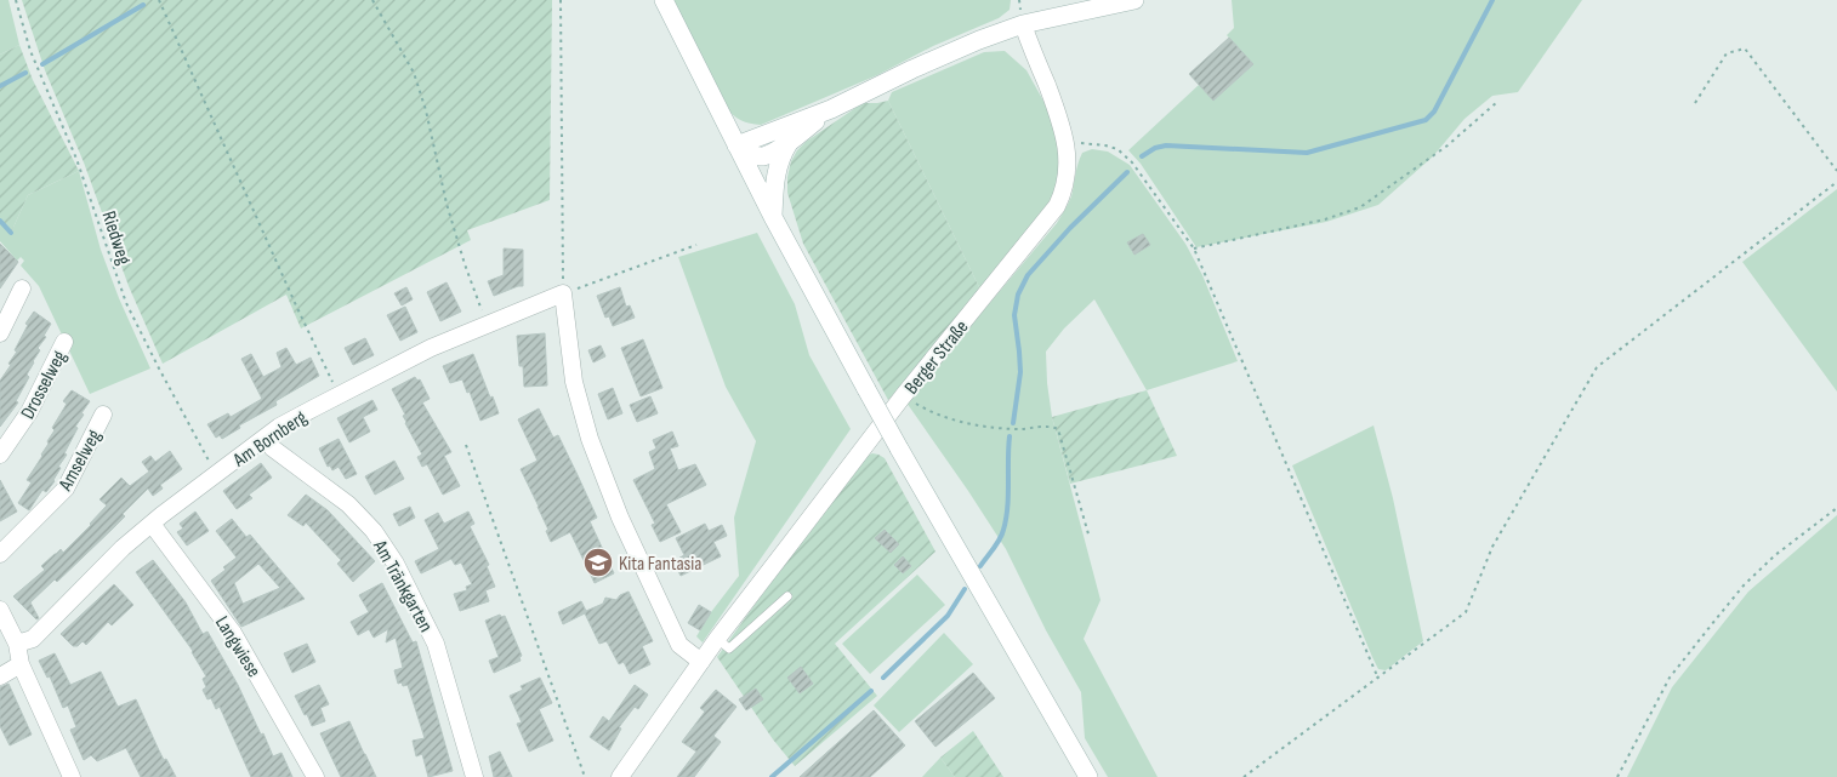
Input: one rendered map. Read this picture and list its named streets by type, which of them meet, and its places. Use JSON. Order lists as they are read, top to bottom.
{
  "streets": {
    "street": [
      "Berger Straße",
      "Drosselweg",
      "Am Bornberg",
      "Amselweg",
      "Am Tränkgarten",
      "Langwiese"
    ],
    "path": ["Riedweg"]
  },
  "crossings": [
    ["Riedweg", "Am Bornberg"],
    ["Am Bornberg", "Am Tränkgarten"],
    ["Am Bornberg", "Langwiese"]
  ],
  "places": {
    "school or university": ["Kita Fantasia"]
  }
}
